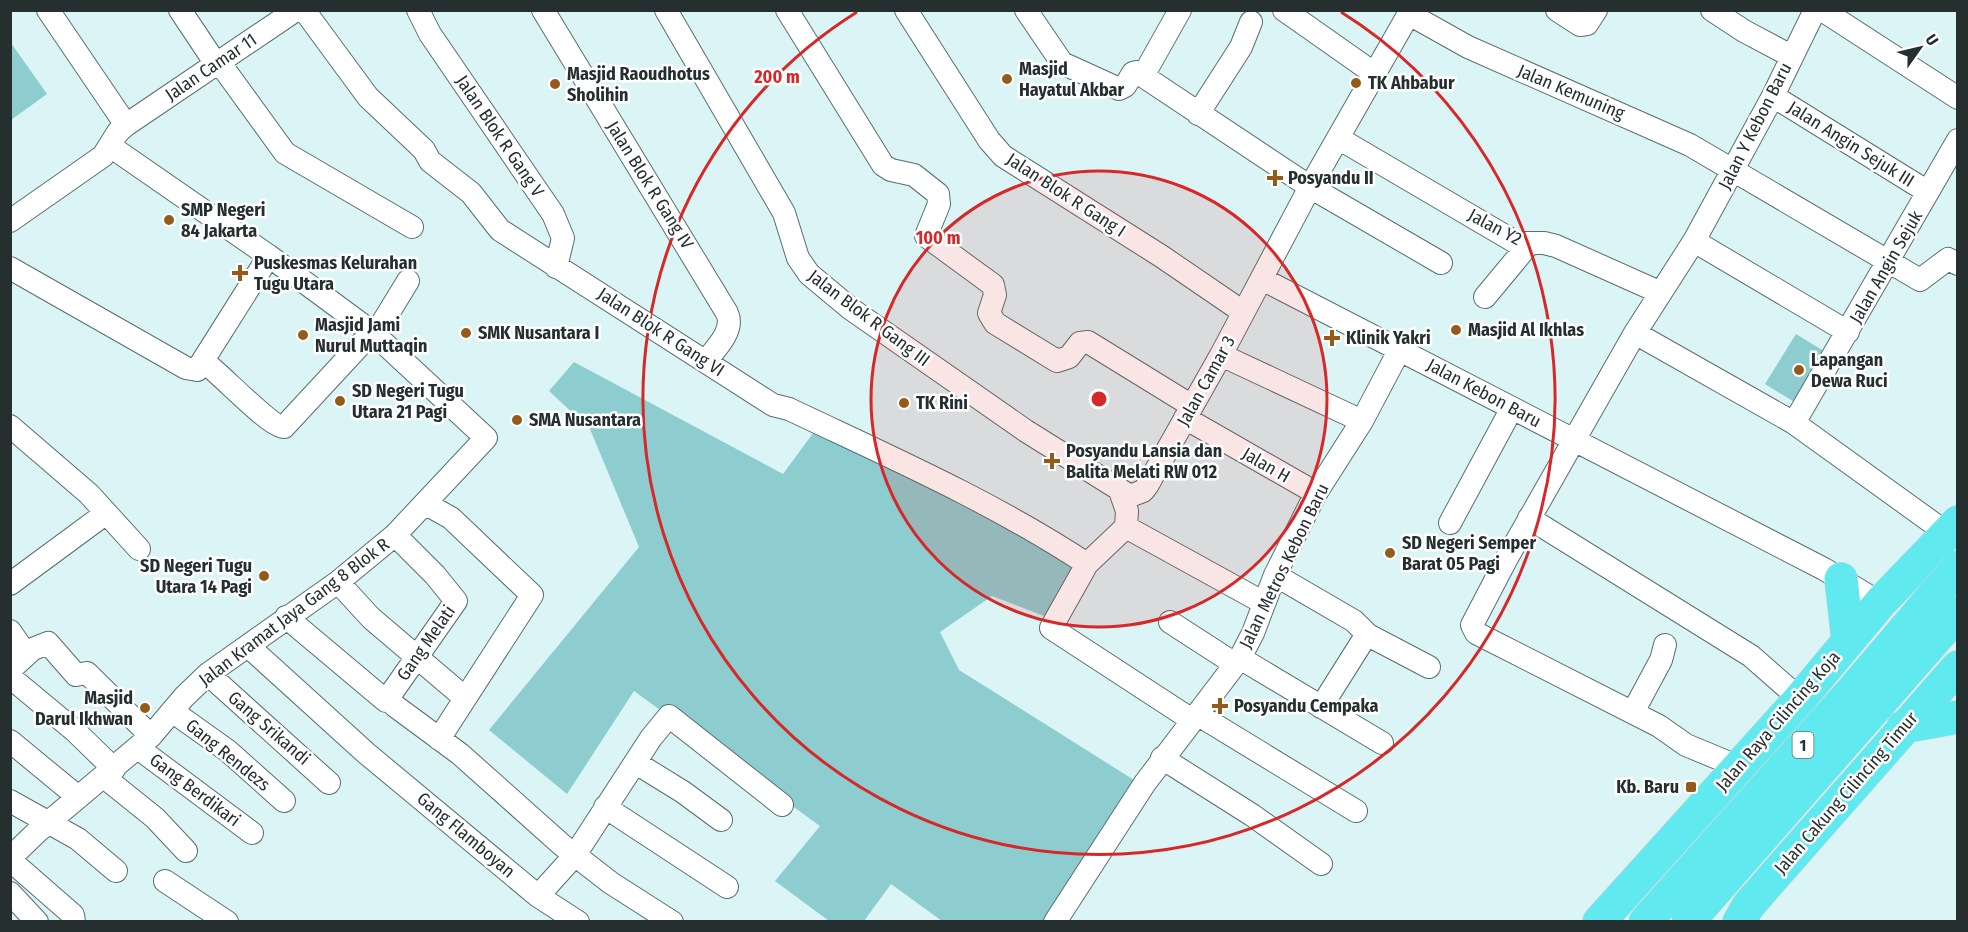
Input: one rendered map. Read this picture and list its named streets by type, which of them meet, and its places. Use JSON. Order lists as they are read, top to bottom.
{
  "streets": {
    "highway": ["Jalan Raya Cilincing Koja", "1", "Jalan Cakung Cilincing Timur"],
    "street": [
      "Jalan Camar 11",
      "Jalan Kemuning",
      "Jalan Y Kebon Baru",
      "Jalan Blok R Gang V",
      "Jalan Angin Sejuk III",
      "Jalan Blok R Gang IV",
      "Jalan Blok R Gang I",
      "Jalan Y2",
      "Jalan Angin Sejuk",
      "Jalan Blok R Gang III",
      "Jalan Blok R Gang VI",
      "Jalan Camar 3",
      "Jalan Kebon Baru",
      "Jalan H",
      "Jalan Metros Kebon Baru",
      "Jalan Kramat Jaya Gang 8 Blok R",
      "Gang Melati",
      "Gang Srikandi",
      "Gang Rendezs",
      "Gang Berdikari",
      "Gang Flamboyan"
    ]
  },
  "crossings": [
    ["Jalan Camar 11", "Jalan Kramat Jaya Gang 8 Blok R"],
    ["Jalan Kemuning", "Jalan Y Kebon Baru"],
    ["Jalan Kemuning", "Jalan Angin Sejuk"],
    ["Jalan Y Kebon Baru", "Jalan Angin Sejuk III"],
    ["Jalan Y Kebon Baru", "Jalan Y2"],
    ["Jalan Blok R Gang V", "Jalan Blok R Gang VI"],
    ["Jalan Angin Sejuk III", "Jalan Angin Sejuk"],
    ["Jalan Blok R Gang IV", "Jalan Blok R Gang VI"],
    ["Jalan Blok R Gang I", "Jalan Camar 3"],
    ["Jalan Blok R Gang III", "Jalan Camar 3"],
    ["Jalan Camar 3", "Jalan Kebon Baru"],
    ["Jalan Camar 3", "Jalan H"],
    ["Jalan Kebon Baru", "Jalan Metros Kebon Baru"],
    ["Jalan Kebon Baru", "Jalan Raya Cilincing Koja"],
    ["Jalan H", "Jalan Metros Kebon Baru"],
    ["Jalan Kramat Jaya Gang 8 Blok R", "Gang Melati"],
    ["Jalan Kramat Jaya Gang 8 Blok R", "Gang Srikandi"],
    ["Jalan Kramat Jaya Gang 8 Blok R", "Gang Rendezs"],
    ["Jalan Kramat Jaya Gang 8 Blok R", "Gang Berdikari"],
    ["Jalan Kramat Jaya Gang 8 Blok R", "Gang Flamboyan"]
  ],
  "places": {
    "other": [
      "Masjid Hayatul Akbar",
      "TK Ahbabur",
      "Masjid Raoudhotus Sholihin",
      "SMP Negeri 84 Jakarta",
      "Masjid Al Ikhlas",
      "SMK Nusantara I",
      "Masjid Jami Nurul Muttaqin",
      "Lapangan Dewa Ruci",
      "SD Negeri Tugu Utara 21 Pagi",
      "TK Rini",
      "SMA Nusantara",
      "SD Negeri Semper Barat 05 Pagi",
      "SD Negeri Tugu Utara 14 Pagi",
      "Masjid Darul Ikhwan"
    ],
    "health": [
      "Posyandu II",
      "Puskesmas Kelurahan Tugu Utara",
      "Klinik Yakri",
      "Posyandu Lansia dan Balita Melati RW 012",
      "Posyandu Cempaka"
    ],
    "transit": ["Kb. Baru"]
  },
  "north": "top right",
  "rings": ["200 m", "100 m"]
}
